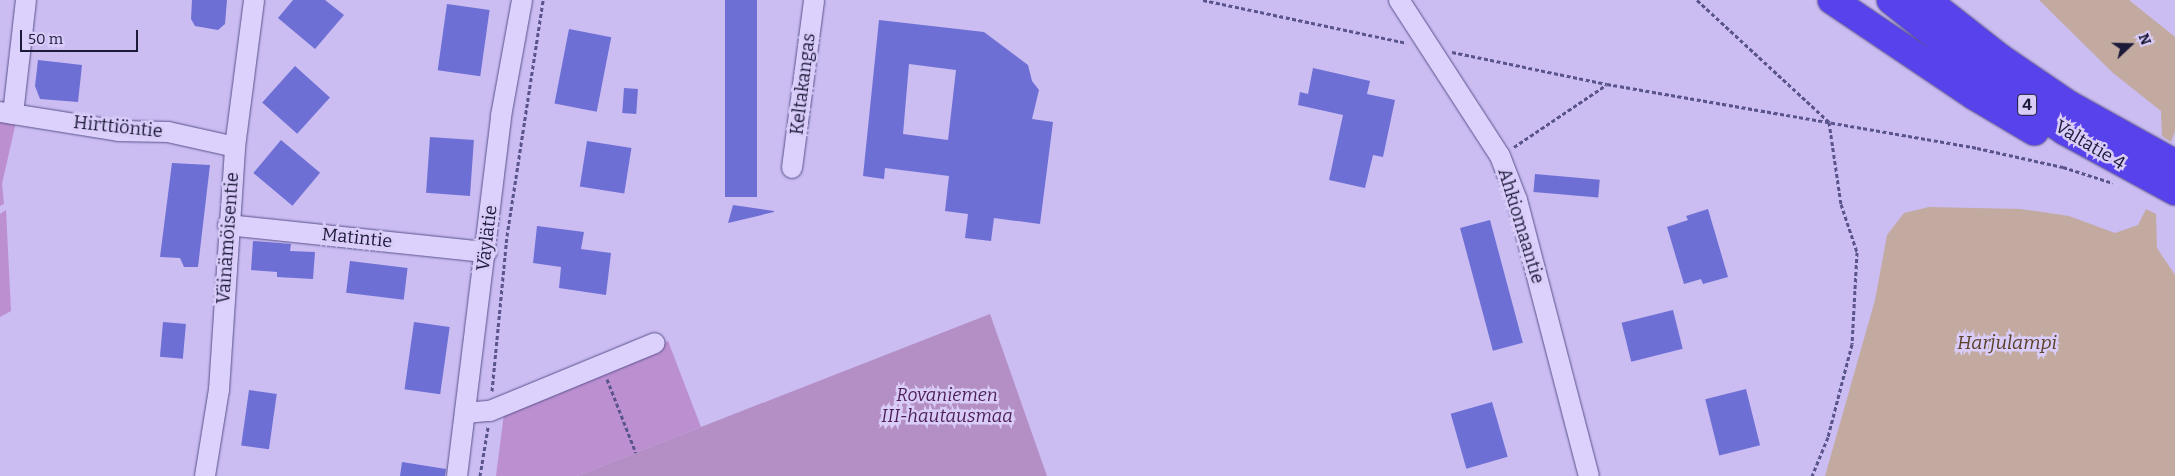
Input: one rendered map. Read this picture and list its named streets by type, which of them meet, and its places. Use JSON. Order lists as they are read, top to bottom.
{
  "streets": {
    "highway": ["4", "Valtatie 4"],
    "street": [
      "Keltakangas",
      "Hirttiöntie",
      "Ahkiomaantie",
      "Väinämöisentie",
      "Matintie",
      "Väylätie"
    ]
  },
  "crossings": [
    ["Hirttiöntie", "Väinämöisentie"],
    ["Väinämöisentie", "Matintie"],
    ["Matintie", "Väylätie"]
  ],
  "water": ["Harjulampi"],
  "parks": ["Rovaniemen III-hautausmaa"],
  "scale_bar": "50 m",
  "north": "right"
}
